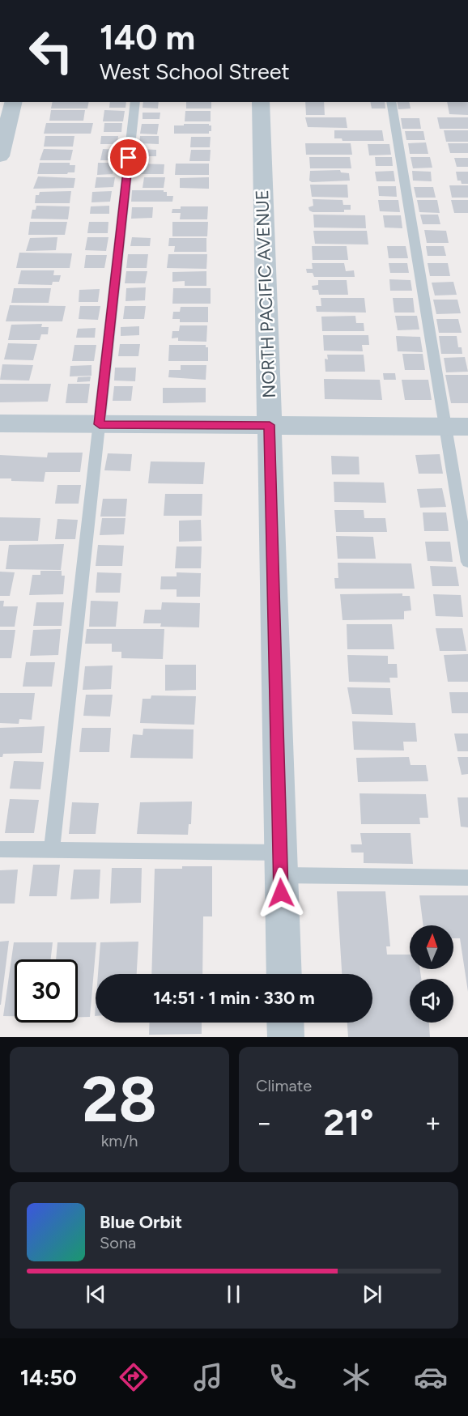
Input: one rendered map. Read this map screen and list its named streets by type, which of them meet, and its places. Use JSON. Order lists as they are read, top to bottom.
{
  "streets": {
    "street": ["NORTH PACIFIC AVENUE"]
  },
  "north": "top",
  "page": {
    "turn": ["140 m", "West School Street"],
    "limit": "30",
    "trip": "14:51 · 1 min · 330 m",
    "tile": [
      ["28", "km/h"],
      "Climate"
    ],
    "heat": ["−", "21°", "+"],
    "song": ["Blue Orbit", "Sona"],
    "tabs": "14:50"
  }
}
